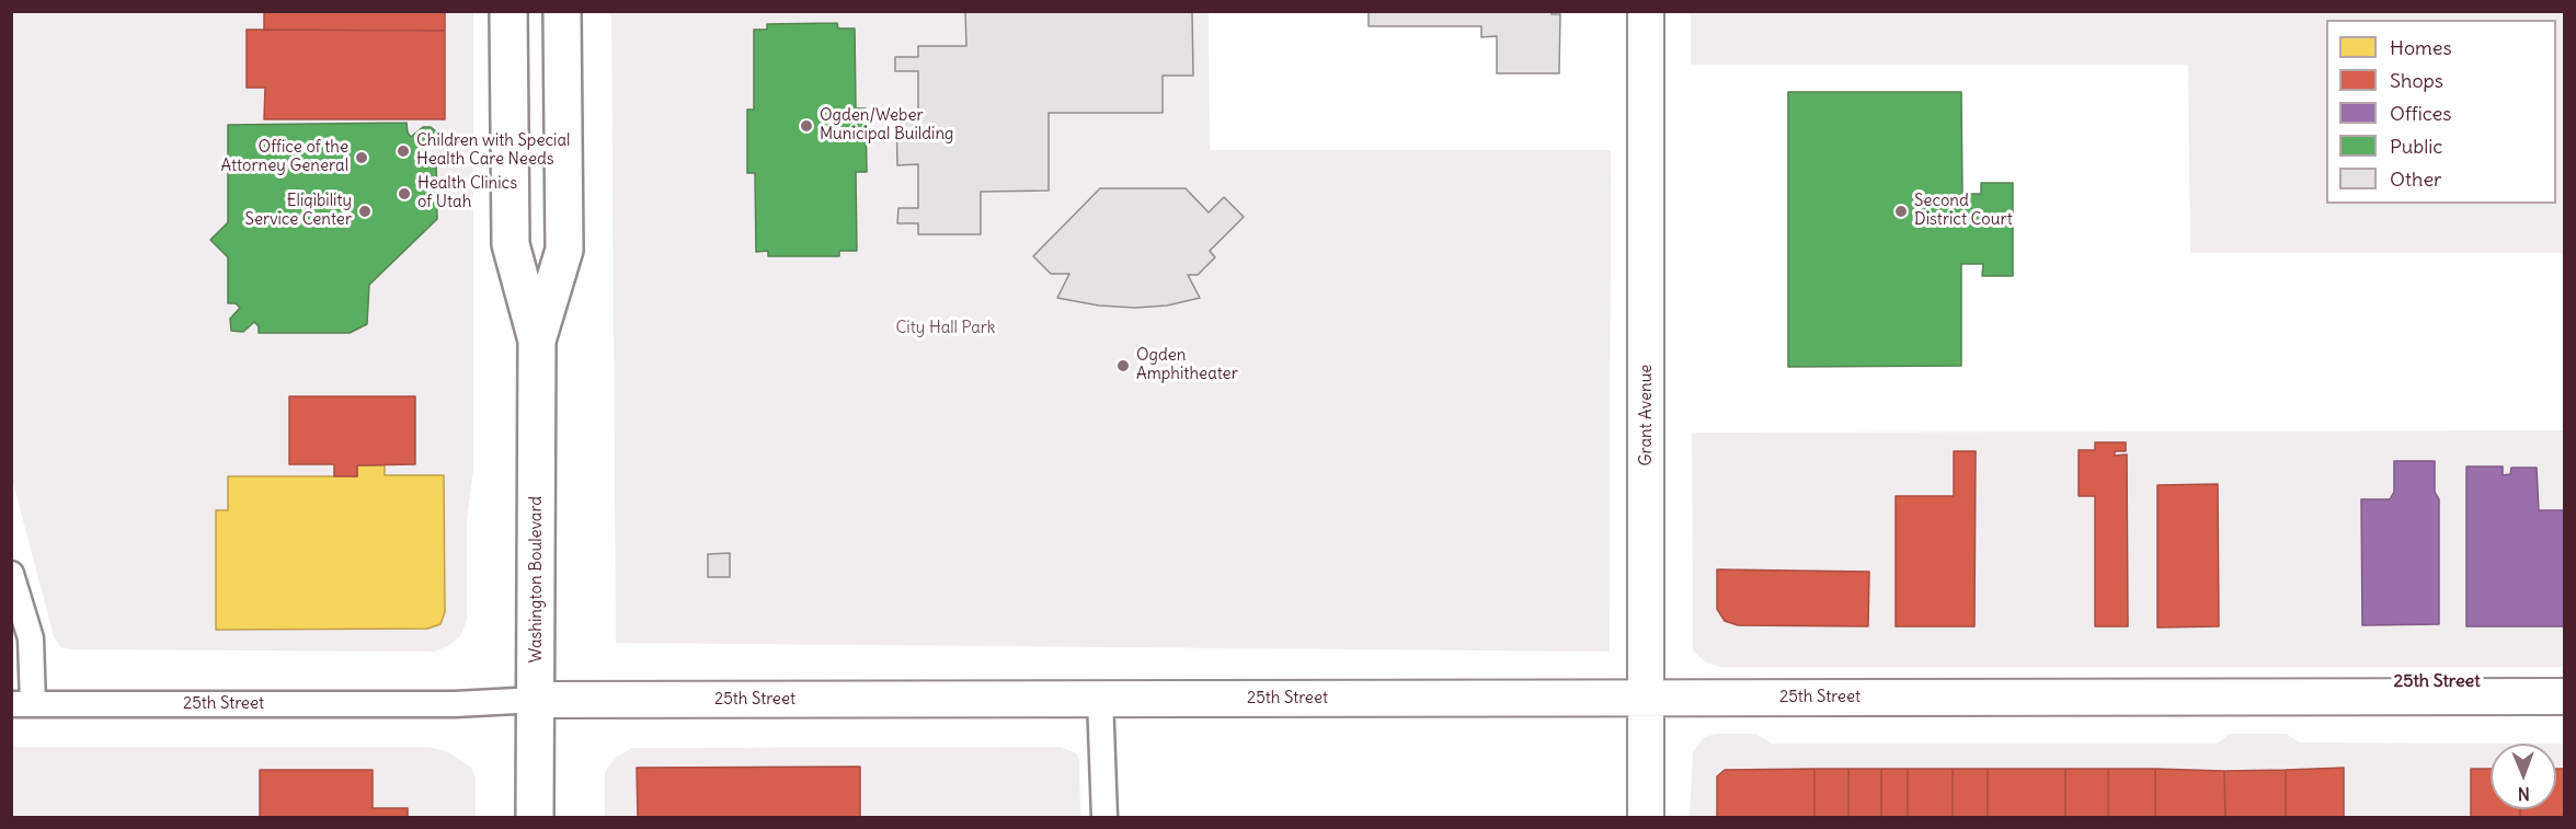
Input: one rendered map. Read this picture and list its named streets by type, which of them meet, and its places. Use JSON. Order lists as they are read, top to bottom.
{
  "streets": {
    "main road": ["Washington Boulevard"],
    "street": ["Grant Avenue", "25th Street"]
  },
  "crossings": [
    ["Grant Avenue", "25th Street"],
    ["Washington Boulevard", "25th Street"]
  ],
  "districts": ["25th Street"],
  "parks": ["City Hall Park"],
  "places": [
    "Ogden/Weber Municipal Building",
    "Children with Special Health Care Needs",
    "Office of the Attorney General",
    "Health Clinics of Utah",
    "Eligibility Service Center",
    "Second District Court",
    "Ogden Amphitheater"
  ],
  "legend": [
    "Homes",
    "Shops",
    "Offices",
    "Public",
    "Other"
  ],
  "north": "bottom"
}
